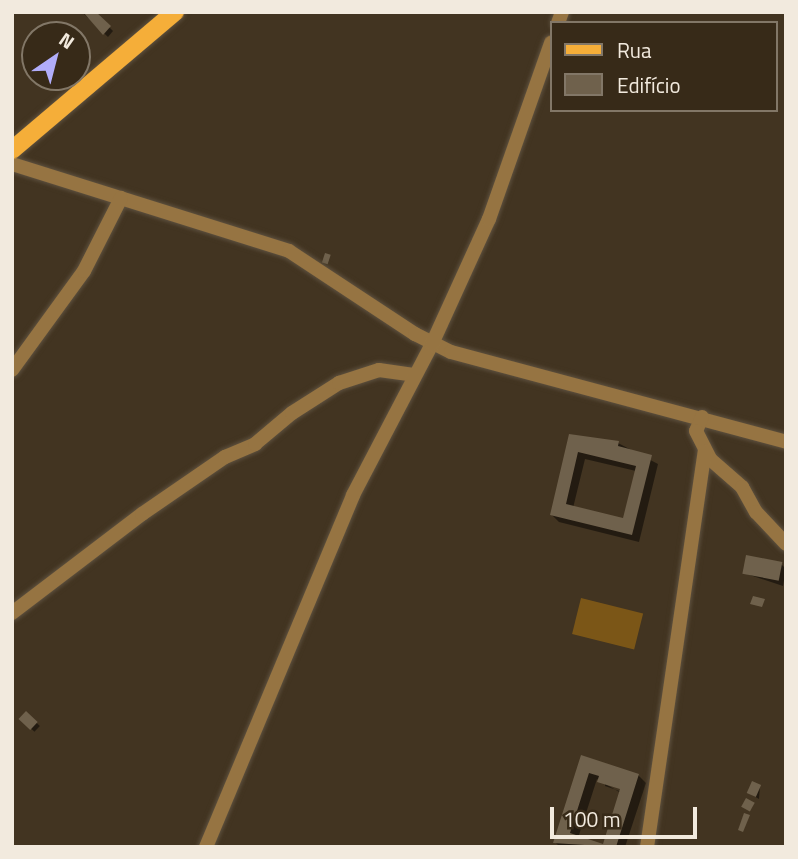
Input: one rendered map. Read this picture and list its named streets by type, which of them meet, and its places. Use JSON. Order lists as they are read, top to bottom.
{
  "legend": ["Rua", "Edifício"],
  "scale_bar": "100 m",
  "north": "top right"
}
